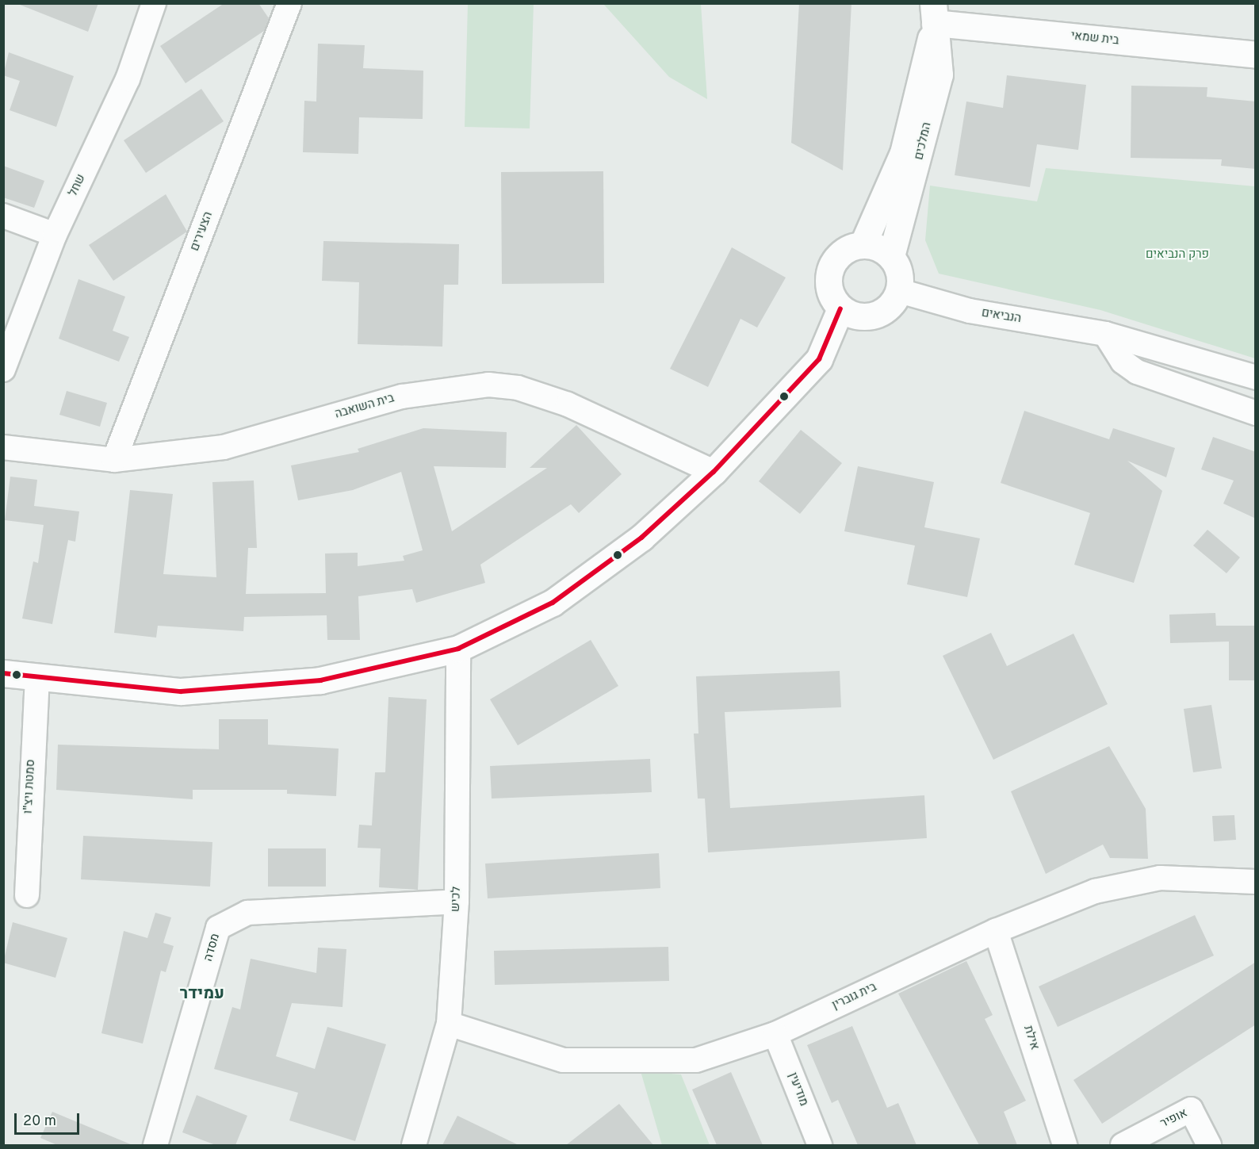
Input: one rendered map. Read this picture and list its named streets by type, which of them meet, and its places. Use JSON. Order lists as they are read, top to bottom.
{
  "streets": {
    "street": [
      "בית שמאי",
      "המלכים",
      "שחל",
      "הצעירים",
      "הנביאים",
      "בית השואבה",
      "סמטת ויצ\"ו",
      "לכיש",
      "מסדה",
      "בית גוברין",
      "אילת",
      "מודיעין",
      "אופיר"
    ]
  },
  "crossings": [
    ["בית שמאי", "המלכים"],
    ["המלכים", "הנביאים"],
    ["הצעירים", "בית השואבה"],
    ["לכיש", "מסדה"],
    ["לכיש", "בית גוברין"],
    ["בית גוברין", "אילת"],
    ["בית גוברין", "מודיעין"]
  ],
  "districts": ["עמידר"],
  "parks": ["פרק הנביאים"],
  "scale_bar": "20 m"
}
